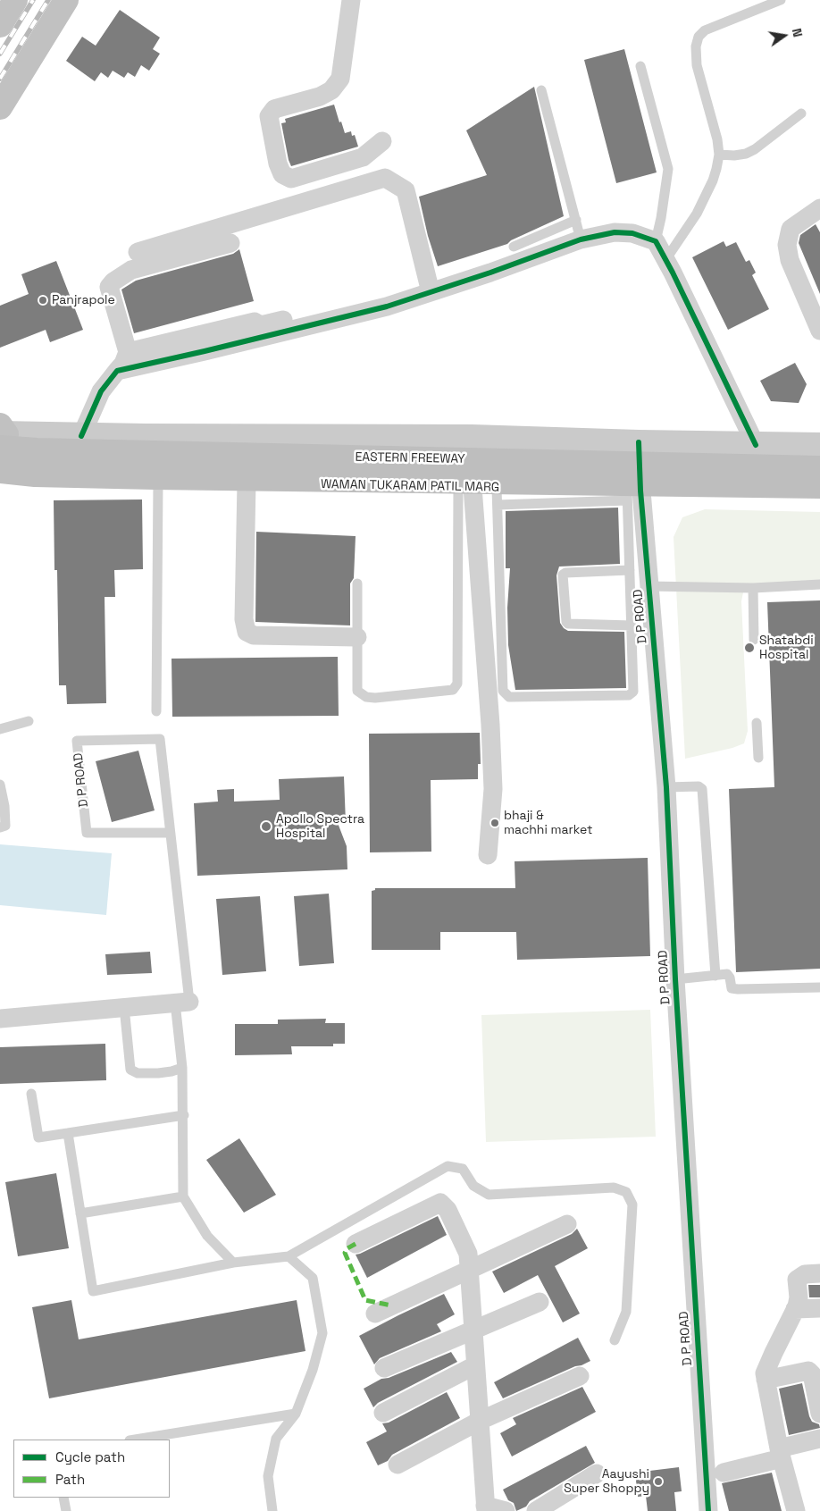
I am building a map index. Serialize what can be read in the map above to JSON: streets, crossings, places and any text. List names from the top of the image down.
{
  "streets": {
    "highway": ["EASTERN FREEWAY"],
    "main road": ["WAMAN TUKARAM PATIL MARG"],
    "street": ["D P ROAD"]
  },
  "crossings": [
    ["WAMAN TUKARAM PATIL MARG", "D P ROAD"]
  ],
  "places": [
    "Panjrapole",
    "Shatabdi Hospital",
    "bhaji & machhi market",
    "Apollo Spectra Hospital",
    "Aayushi Super Shoppy"
  ],
  "legend": ["Cycle path", "Path"],
  "north": "right"
}
